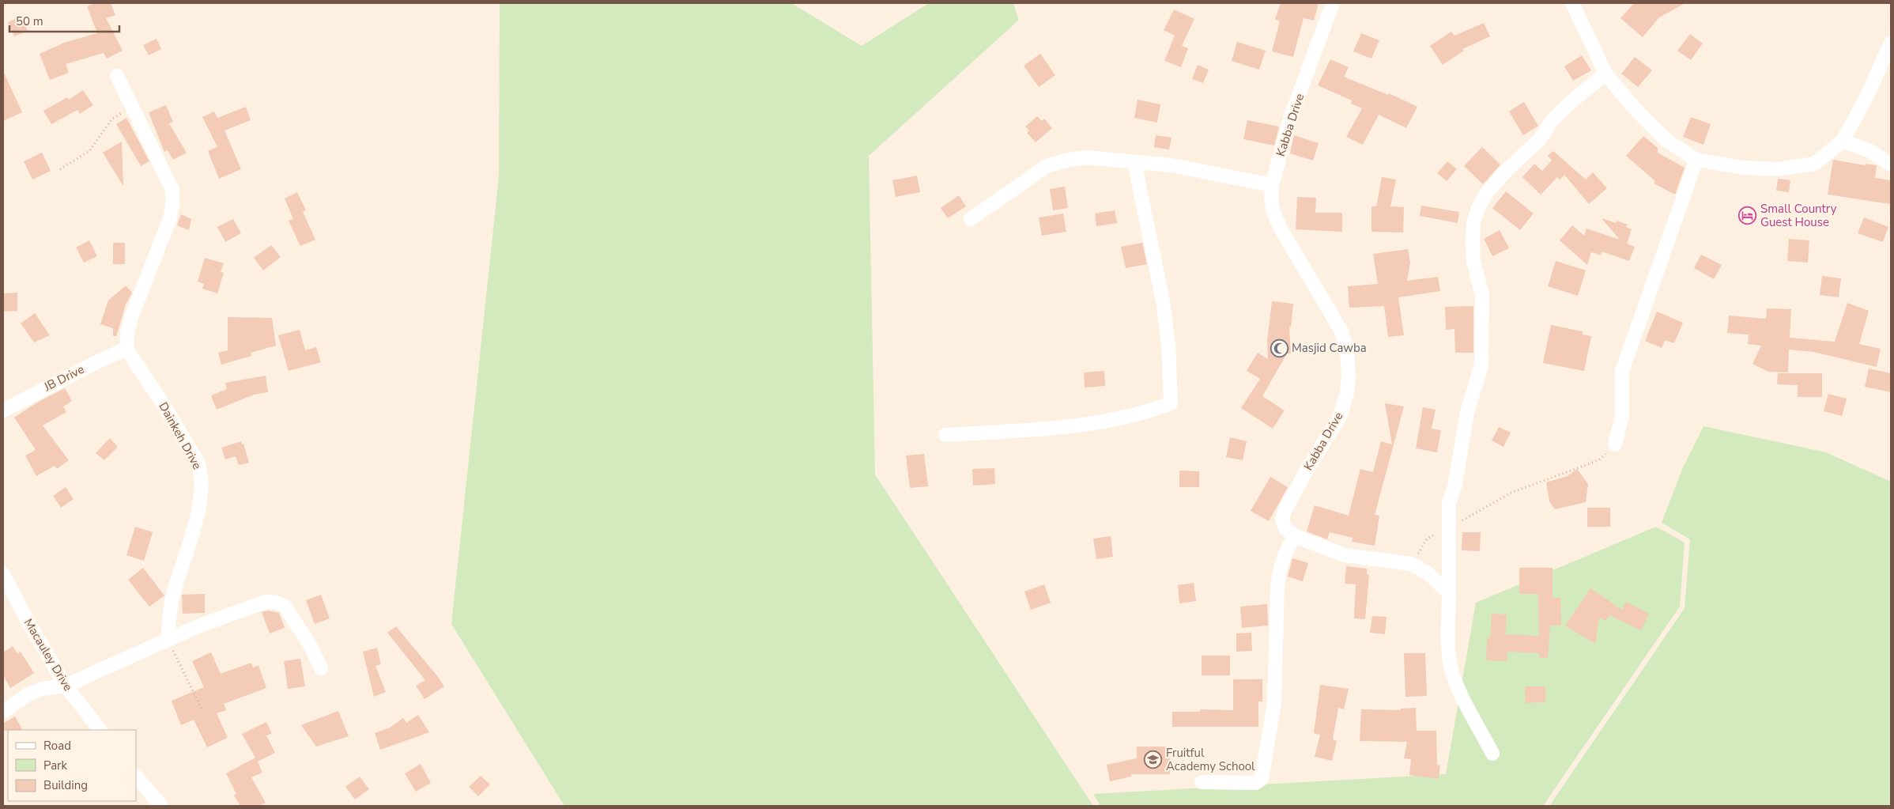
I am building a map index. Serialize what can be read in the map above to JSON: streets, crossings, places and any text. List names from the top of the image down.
{
  "streets": {
    "street": [
      "Kabba Drive",
      "JB Drive",
      "Dainkeh Drive",
      "Macauley Drive"
    ]
  },
  "crossings": [
    ["JB Drive", "Dainkeh Drive"]
  ],
  "places": {
    "hotel": ["Small Country Guest House"],
    "mosque": ["Masjid Cawba"],
    "school or university": ["Fruitful Academy School"]
  },
  "legend": ["Road", "Park", "Building"],
  "scale_bar": "50 m"
}
